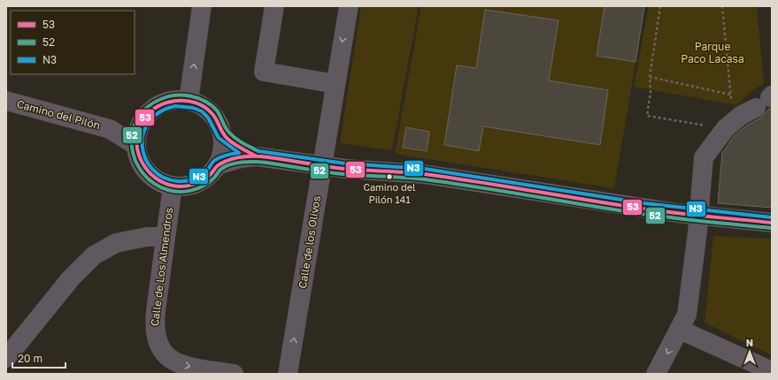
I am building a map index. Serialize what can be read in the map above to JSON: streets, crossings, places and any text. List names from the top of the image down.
{
  "streets": {
    "street": ["Camino del Pilón", "Calle de los Olivos", "Calle de Los Almendros"]
  },
  "crossings": [
    ["Camino del Pilón", "Calle de Los Almendros"]
  ],
  "parks": ["Parque Paco Lacasa"],
  "places": ["Camino del Pilón 141"],
  "lines": ["transit line 52", "transit line 53", "transit line N3"],
  "legend": ["53", "52", "N3"],
  "scale_bar": "20 m",
  "north": "top"
}
